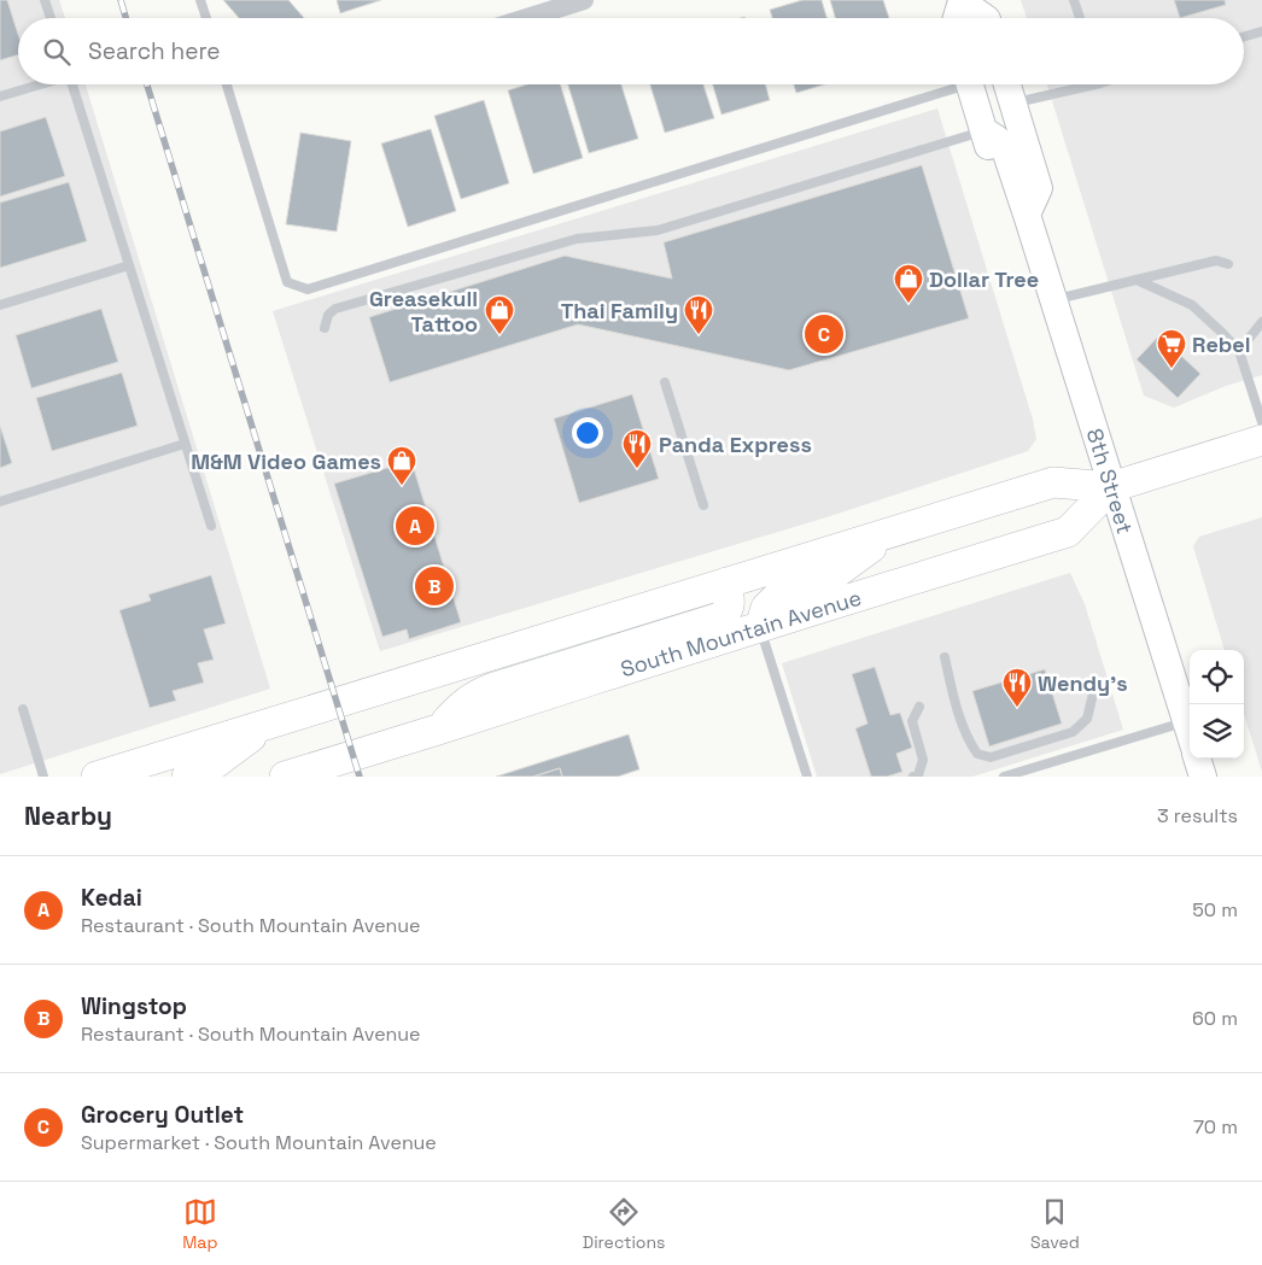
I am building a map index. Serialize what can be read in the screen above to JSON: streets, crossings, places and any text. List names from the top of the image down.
{
  "streets": {
    "main road": ["South Mountain Avenue"],
    "street": ["8th Street"]
  },
  "crossings": [
    ["8th Street", "South Mountain Avenue"]
  ],
  "places": {
    "shop": ["Dollar Tree", "Greasekull Tattoo", "M&M Video Games"],
    "restaurant": ["Thai Family", "Panda Express", "Wendy's"],
    "supermarket": ["Rebel"]
  },
  "page": {
    "search": "Search here",
    "pins": ["C", "A", "B"],
    "heading": ["Nearby", "3 results"],
    "list": [
      {
        "mark": "A",
        "name": "Kedai",
        "note": "Restaurant · South Mountain Avenue",
        "value": "50 m"
      },
      {
        "mark": "B",
        "name": "Wingstop",
        "note": "Restaurant · South Mountain Avenue",
        "value": "60 m"
      },
      {
        "mark": "C",
        "name": "Grocery Outlet",
        "note": "Supermarket · South Mountain Avenue",
        "value": "70 m"
      }
    ],
    "nav": ["Map", "Directions", "Saved"]
  }
}
